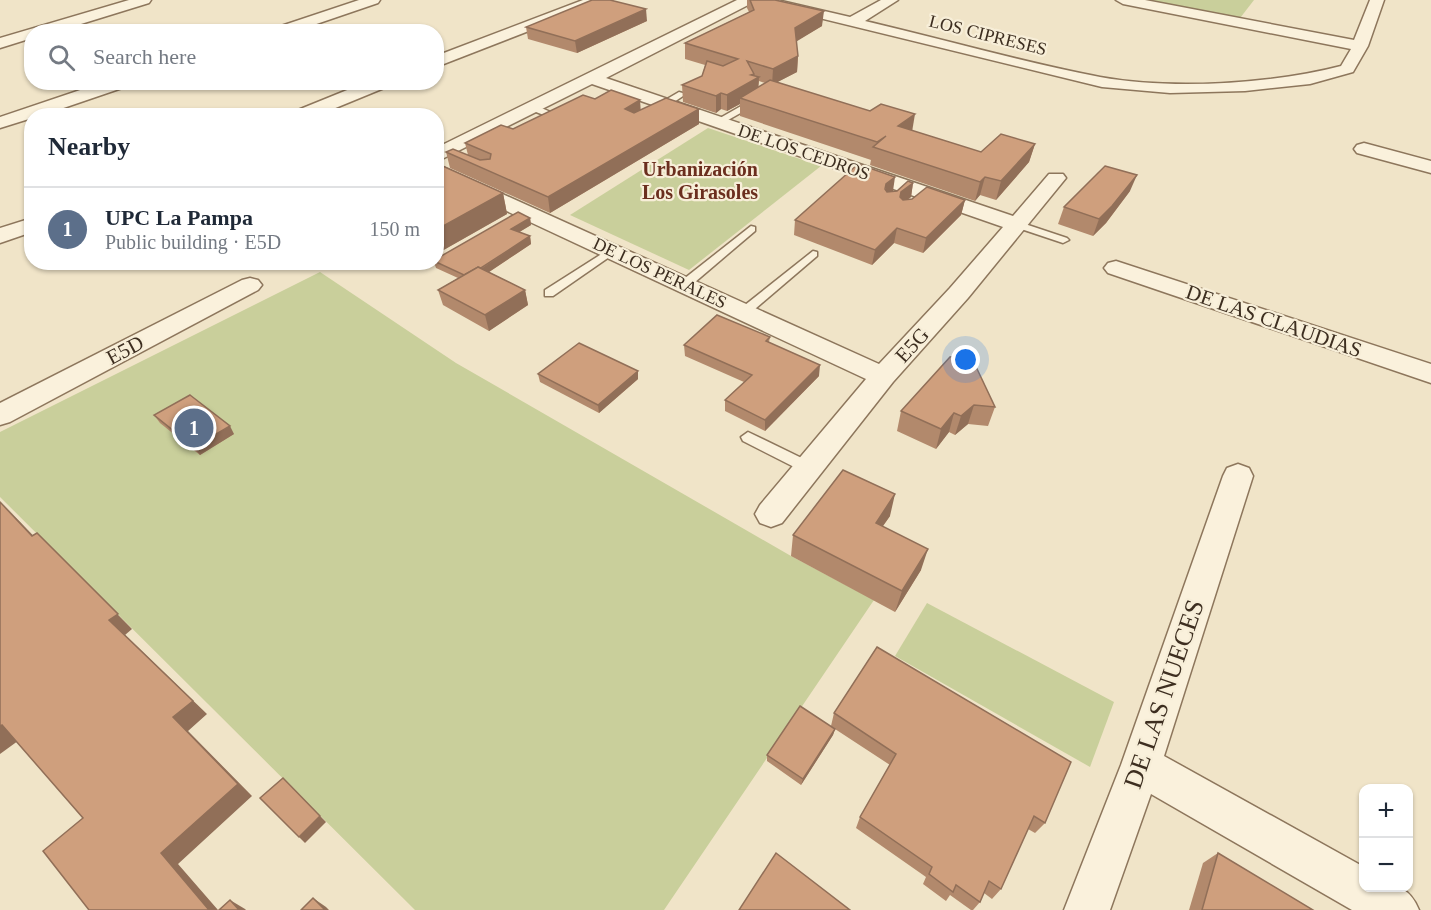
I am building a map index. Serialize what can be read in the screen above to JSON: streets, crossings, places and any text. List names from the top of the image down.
{
  "streets": {
    "street": [
      "LOS CIPRESES",
      "DE LOS CEDROS",
      "DE LOS PERALES",
      "DE LAS CLAUDIAS",
      "E5G",
      "E5D",
      "DE LAS NUECES"
    ]
  },
  "crossings": [
    ["DE LOS CEDROS", "DE LOS PERALES"],
    ["DE LOS CEDROS", "E5G"],
    ["DE LOS PERALES", "E5G"]
  ],
  "districts": ["Urbanización Los Girasoles"],
  "page": {
    "search": "Search here",
    "heading": "Nearby",
    "list": [
      {
        "mark": "1",
        "name": "UPC La Pampa",
        "note": "Public building · E5D",
        "value": "150 m"
      }
    ],
    "pins": "1",
    "map_buttons": ["+", "−"]
  }
}
